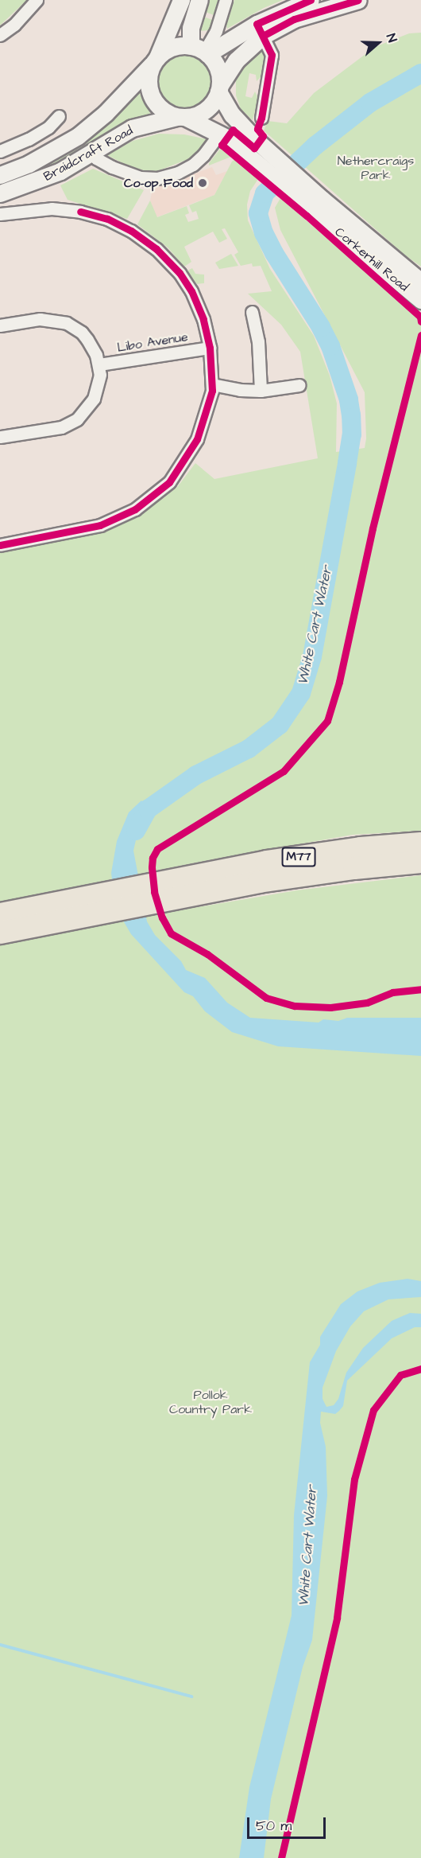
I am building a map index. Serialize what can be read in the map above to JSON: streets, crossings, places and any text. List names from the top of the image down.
{
  "streets": {
    "highway": ["M77"],
    "street": ["Braidcraft Road", "Corkerhill Road", "Libo Avenue"]
  },
  "crossings": [
    ["Braidcraft Road", "Corkerhill Road"]
  ],
  "water": ["White Cart Water"],
  "parks": ["Nethercraigs Park", "Pollok Country Park"],
  "places": ["Co-op Food"],
  "scale_bar": "50 m",
  "north": "right"
}
